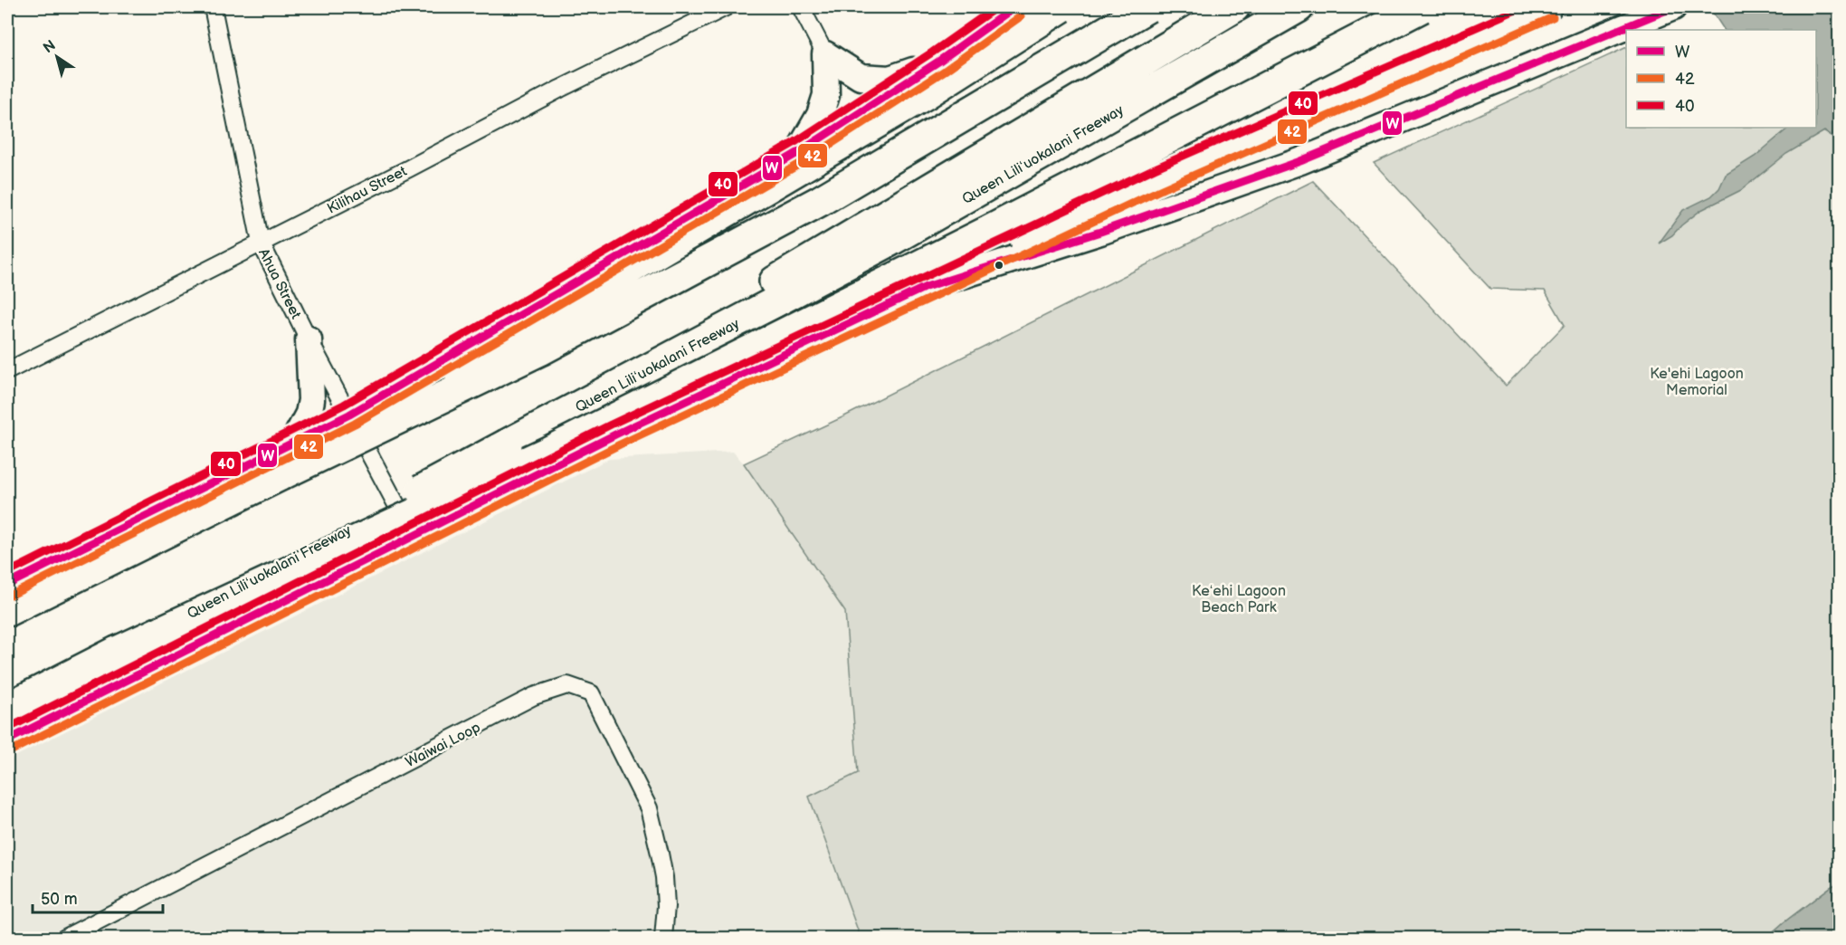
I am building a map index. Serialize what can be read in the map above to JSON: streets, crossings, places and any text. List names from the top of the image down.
{
  "streets": {
    "highway": ["Queen Liliʻuokalani Freeway"],
    "street": ["Kilihau Street", "Ahua Street", "Waiwai Loop"]
  },
  "crossings": [
    ["Kilihau Street", "Ahua Street"]
  ],
  "parks": ["Ke'ehi Lagoon Memorial", "Keʻehi Lagoon Beach Park"],
  "lines": ["transit line W", "transit line 40", "transit line 42"],
  "legend": ["W", "42", "40"],
  "scale_bar": "50 m",
  "north": "top left"
}
